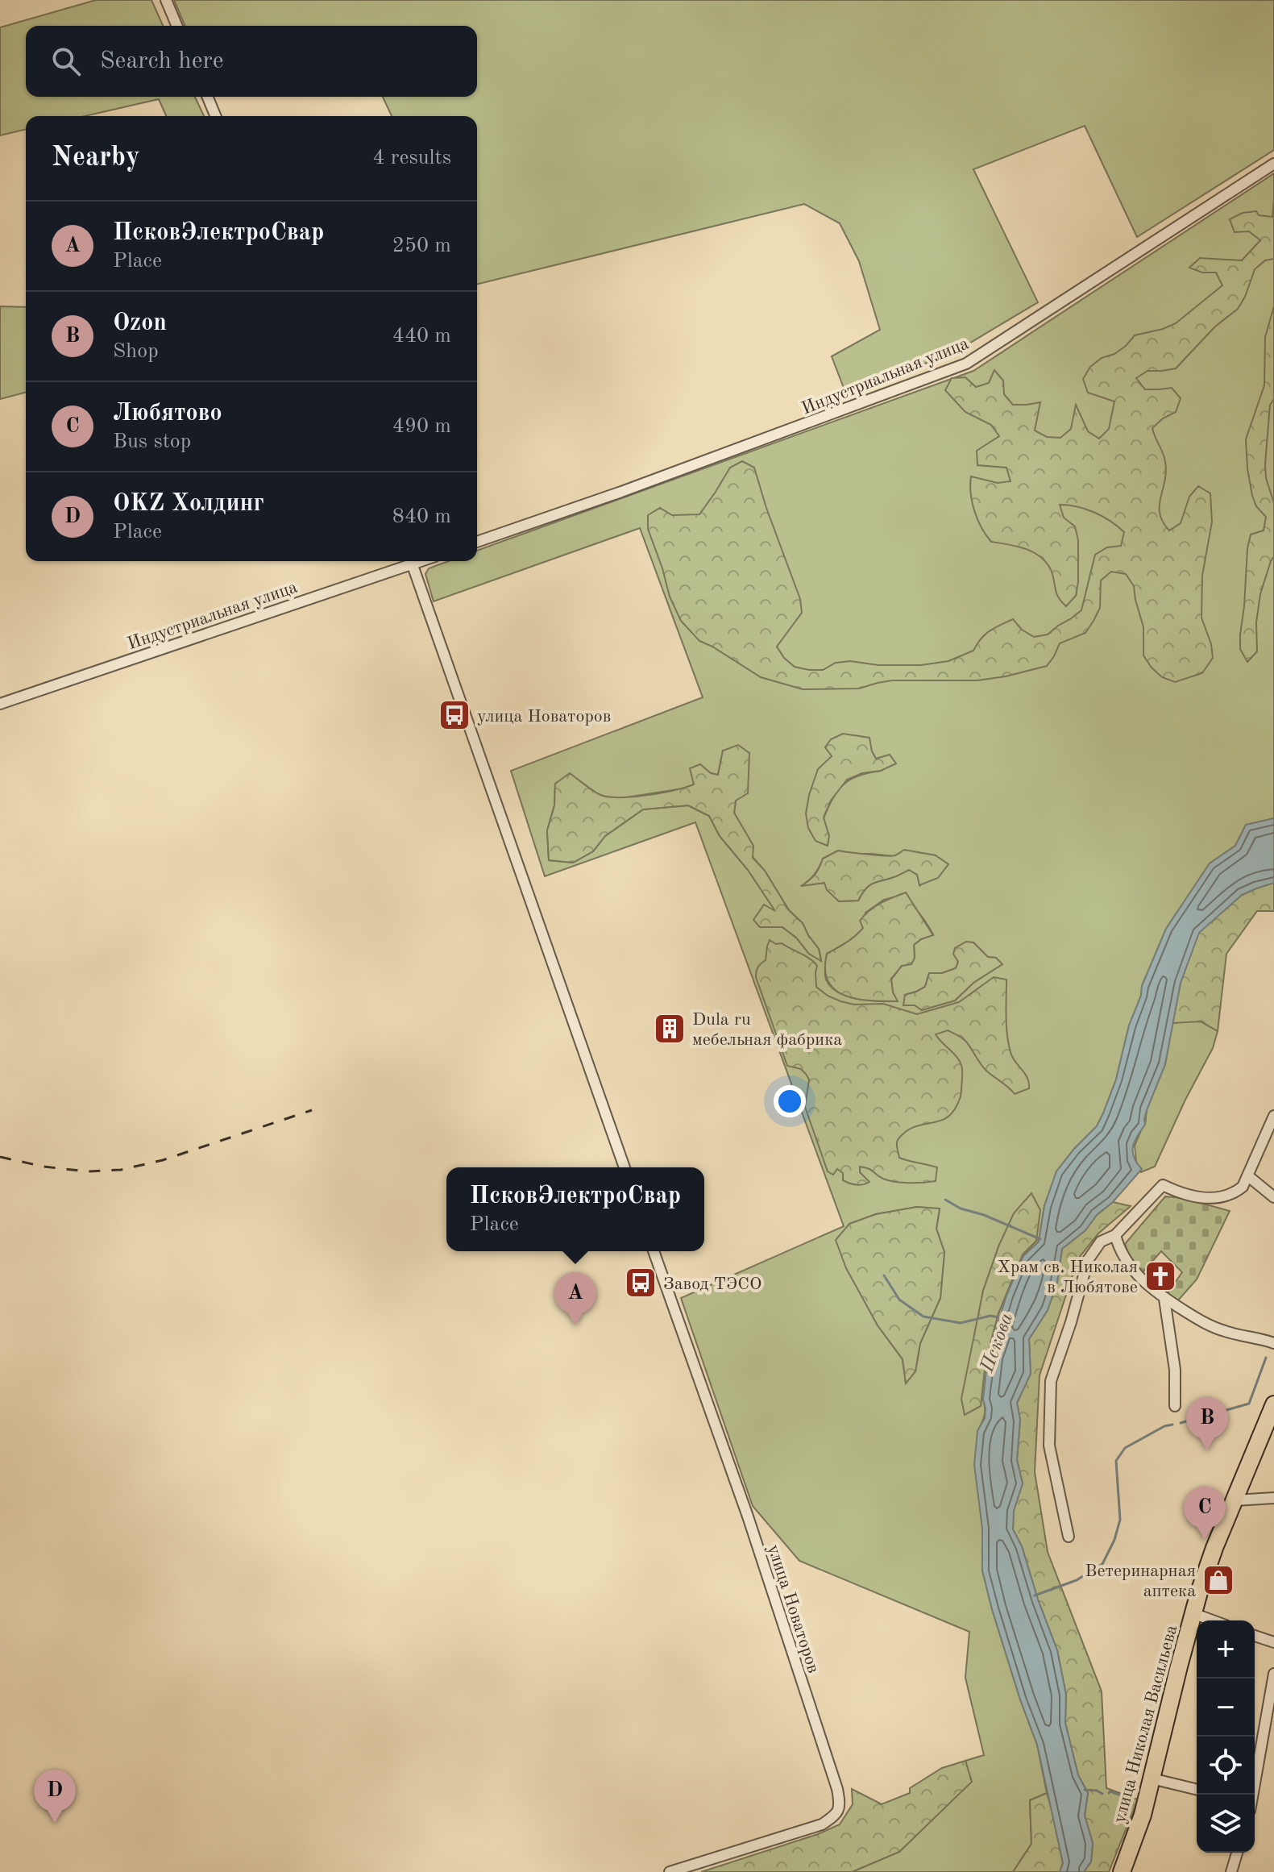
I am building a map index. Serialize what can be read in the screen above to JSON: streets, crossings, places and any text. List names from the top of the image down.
{
  "streets": {
    "main road": ["улица Николая Васильева"],
    "street": ["Индустриальная улица", "улица Новаторов"]
  },
  "water": ["Пскова"],
  "places": {
    "bus stop": ["улица Новаторов", "Завод ТЭСО"],
    "building": ["Dula ru мебельная фабрика"],
    "church": ["Храм св. Николая в Любятове"],
    "shop": ["Ветеринарная аптека"]
  },
  "page": {
    "search": "Search here",
    "heading": ["Nearby", "4 results"],
    "list": [
      {
        "mark": "A",
        "name": "ПсковЭлектроСвар",
        "note": "Place",
        "value": "250 m"
      },
      {
        "mark": "B",
        "name": "Ozon",
        "note": "Shop",
        "value": "440 m"
      },
      {
        "mark": "C",
        "name": "Любятово",
        "note": "Bus stop",
        "value": "490 m"
      },
      {
        "mark": "D",
        "name": "OKZ Холдинг",
        "note": "Place",
        "value": "840 m"
      }
    ],
    "popup": ["ПсковЭлектроСвар", "Place"],
    "pins": [
      "A",
      "B",
      "C",
      "D"
    ],
    "map_buttons": ["+", "−"]
  }
}
